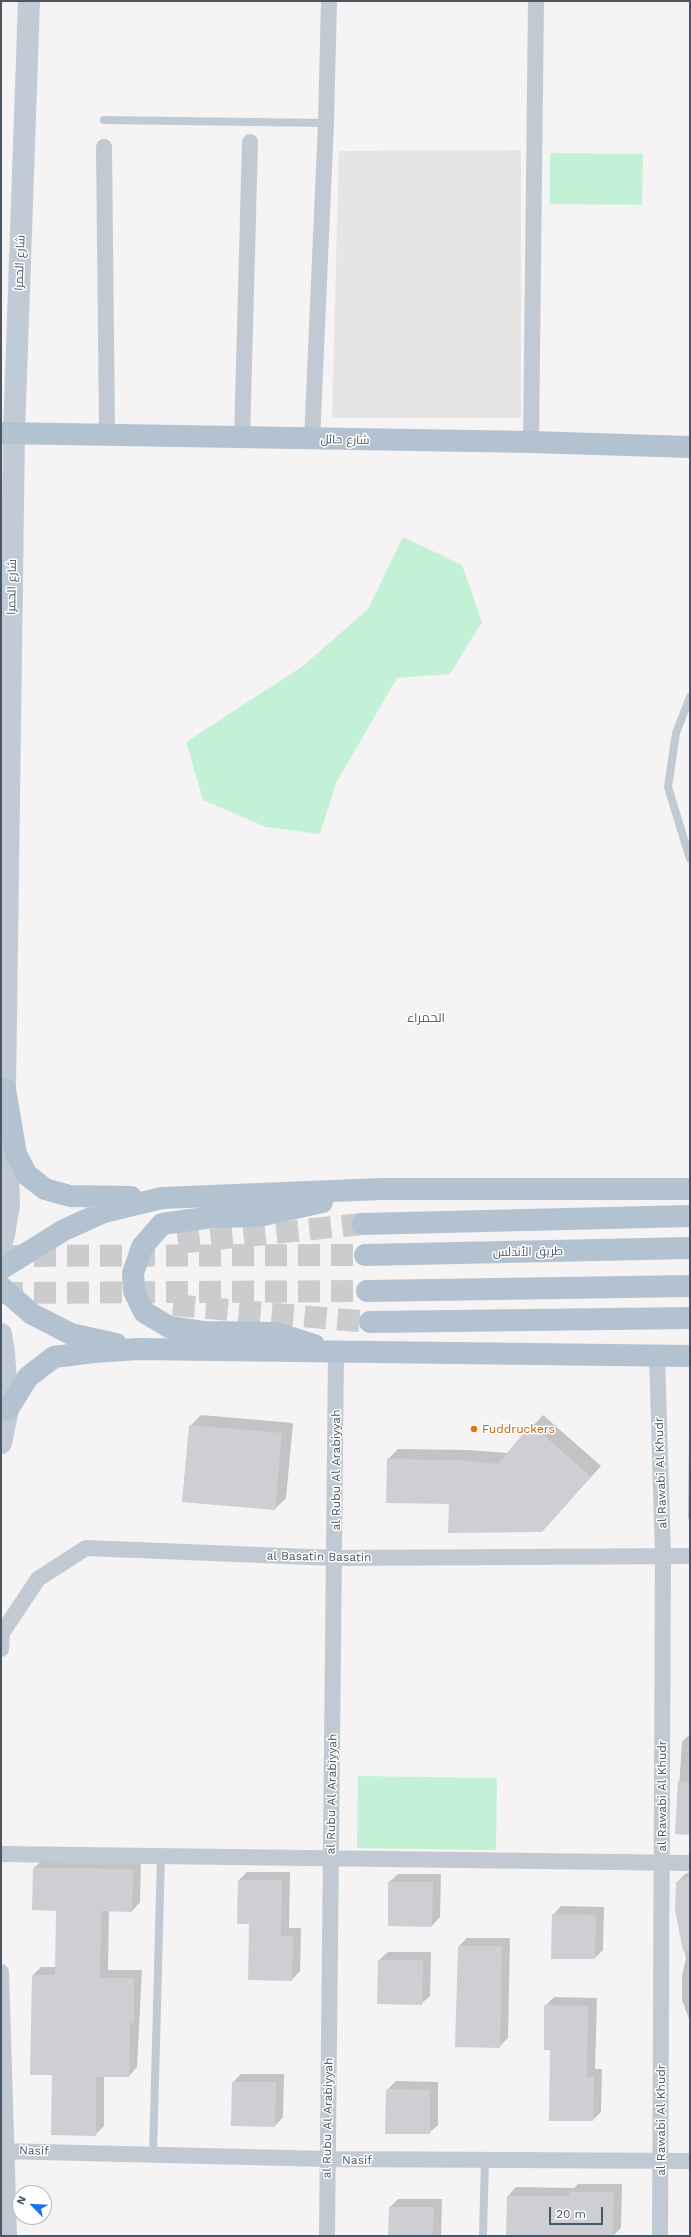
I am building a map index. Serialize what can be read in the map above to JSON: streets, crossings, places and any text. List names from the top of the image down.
{
  "streets": {
    "main road": ["شارع الحمرا", "شارع حائل", "طريق الأندلس"],
    "street": [
      "al Rubu Al Arabiyyah",
      "al Rawabi Al Khudr",
      "al Basatin Basatin",
      "Nasif"
    ]
  },
  "crossings": [
    ["شارع الحمرا", "شارع حائل"],
    ["al Rubu Al Arabiyyah", "al Basatin Basatin"],
    ["al Rubu Al Arabiyyah", "Nasif"],
    ["al Rawabi Al Khudr", "al Basatin Basatin"],
    ["al Rawabi Al Khudr", "Nasif"]
  ],
  "districts": ["الحمراء"],
  "places": ["Fuddruckers"],
  "scale_bar": "20 m",
  "north": "top left"
}
